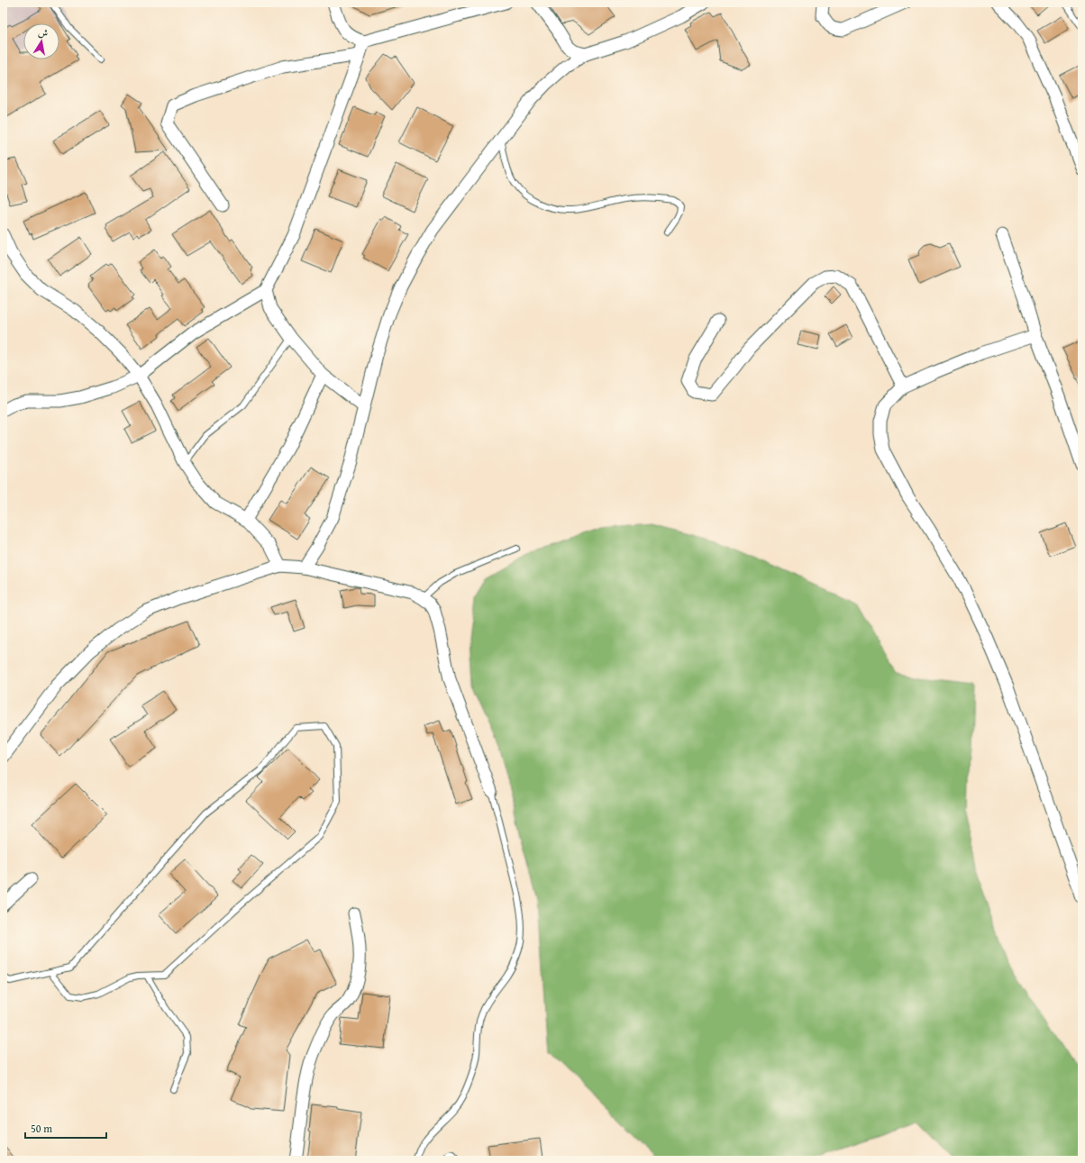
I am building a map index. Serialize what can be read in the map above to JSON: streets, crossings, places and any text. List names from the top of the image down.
{
  "scale_bar": "50 m",
  "north": "top"
}
